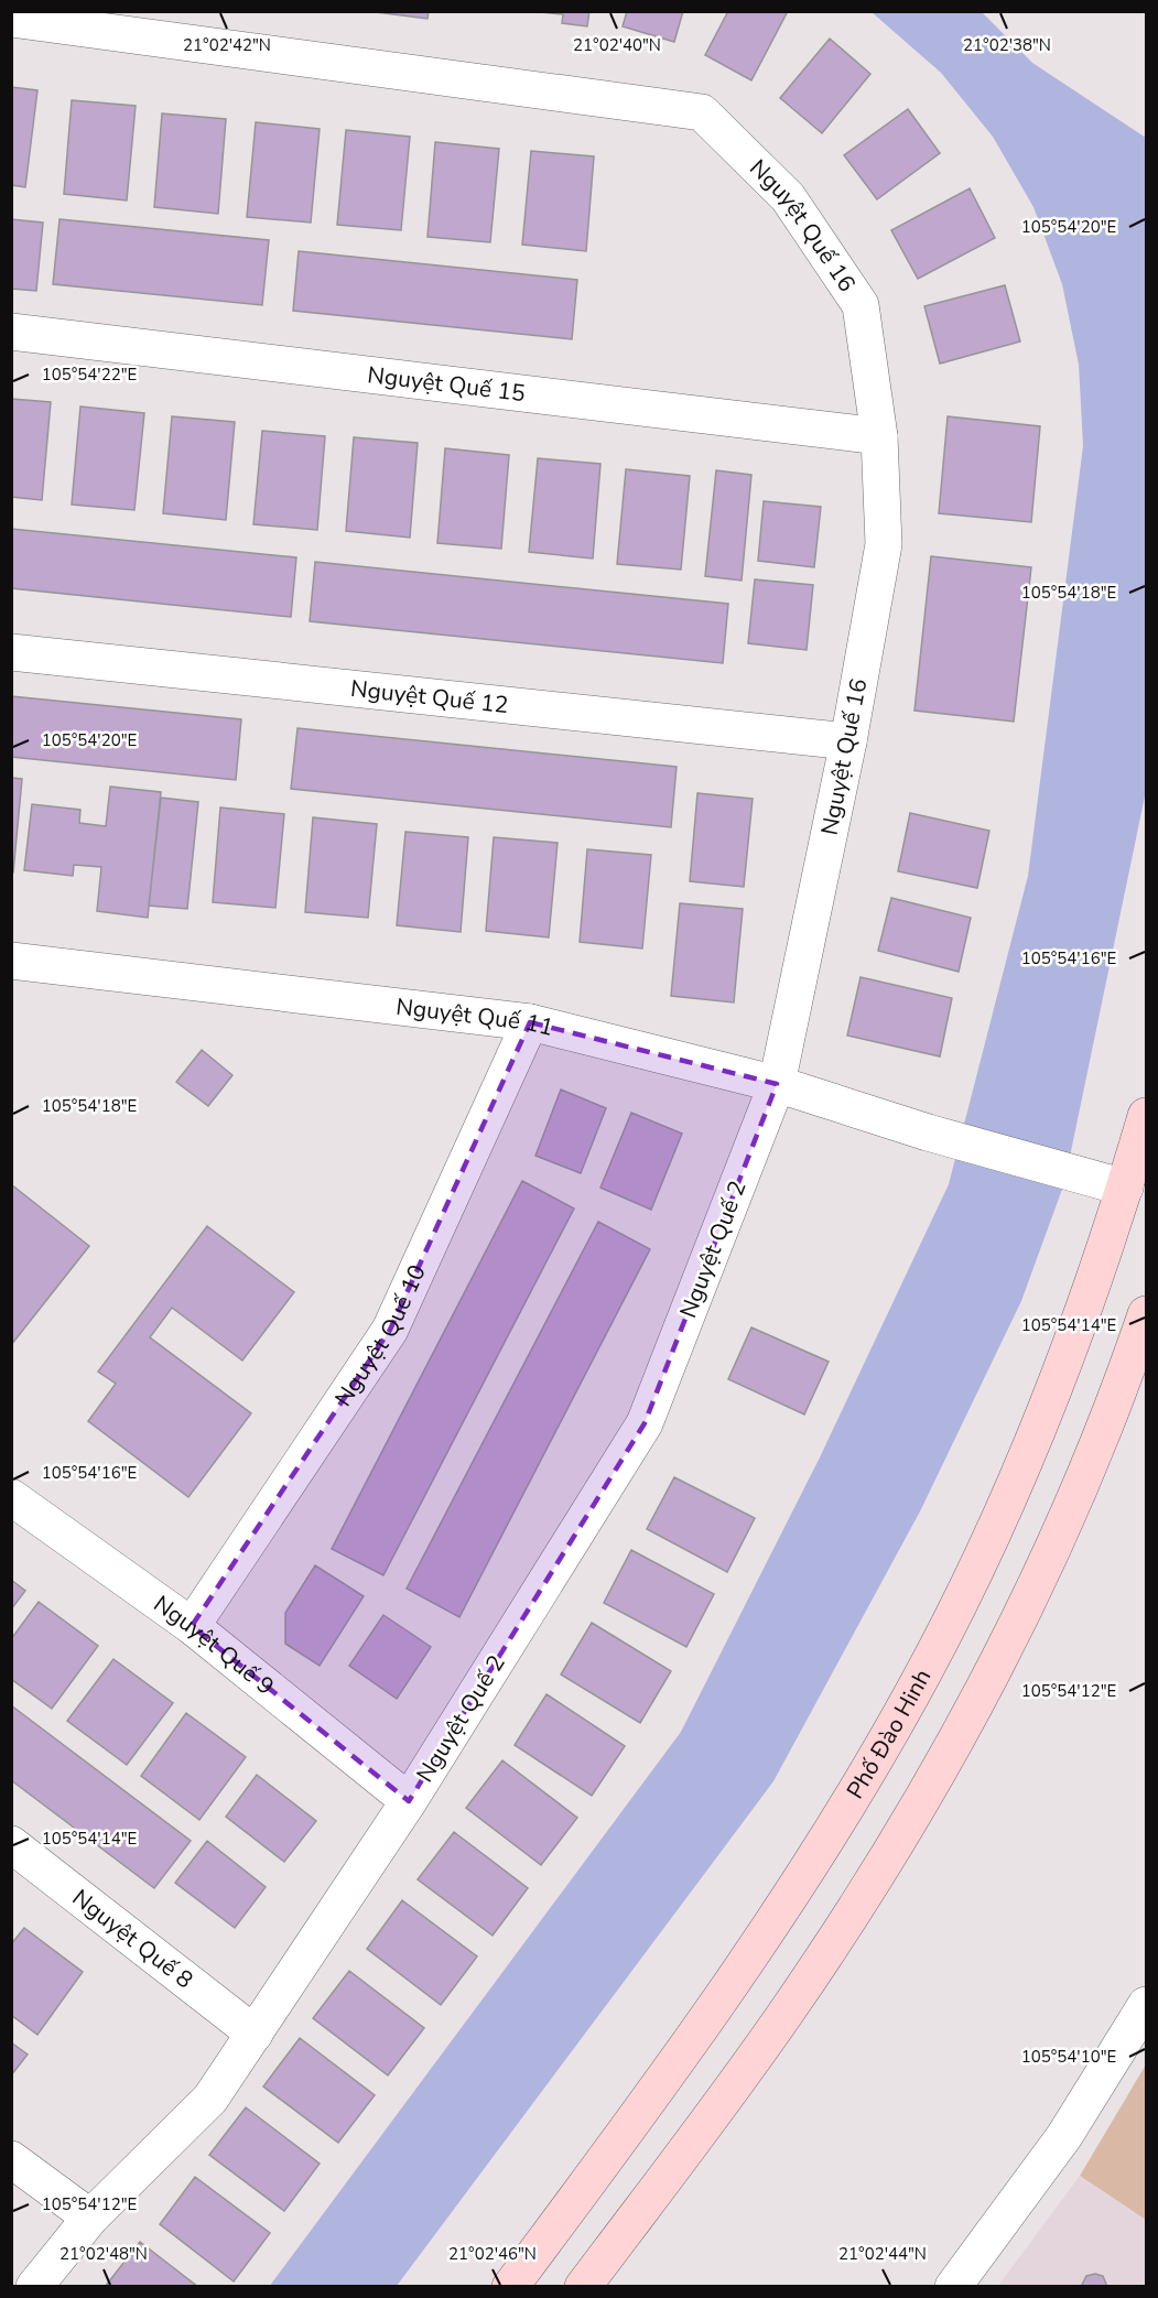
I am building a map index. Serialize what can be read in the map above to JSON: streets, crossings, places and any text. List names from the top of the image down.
{
  "streets": {
    "street": [
      "Nguyệt Quế 16",
      "Nguyệt Quế 15",
      "Nguyệt Quế 12",
      "Nguyệt Quế 11",
      "Nguyệt Quế 2",
      "Nguyệt Quế 10",
      "Nguyệt Quế 9",
      "Phố Đào Hinh",
      "Nguyệt Quế 8"
    ]
  },
  "crossings": [
    ["Nguyệt Quế 16", "Nguyệt Quế 15"],
    ["Nguyệt Quế 16", "Nguyệt Quế 12"],
    ["Nguyệt Quế 16", "Nguyệt Quế 11"],
    ["Nguyệt Quế 16", "Nguyệt Quế 2"],
    ["Nguyệt Quế 11", "Nguyệt Quế 2"],
    ["Nguyệt Quế 11", "Nguyệt Quế 10"],
    ["Nguyệt Quế 11", "Phố Đào Hinh"],
    ["Nguyệt Quế 2", "Nguyệt Quế 9"],
    ["Nguyệt Quế 2", "Nguyệt Quế 8"],
    ["Nguyệt Quế 10", "Nguyệt Quế 9"]
  ],
  "coordinates": [
    "21°02'40\"N",
    "21°02'38\"N",
    "21°02'42\"N",
    "105°54'20\"E",
    "105°54'22\"E",
    "105°54'18\"E",
    "105°54'16\"E",
    "105°54'14\"E",
    "105°54'12\"E",
    "105°54'10\"E",
    "21°02'48\"N",
    "21°02'46\"N",
    "21°02'44\"N"
  ]
}
